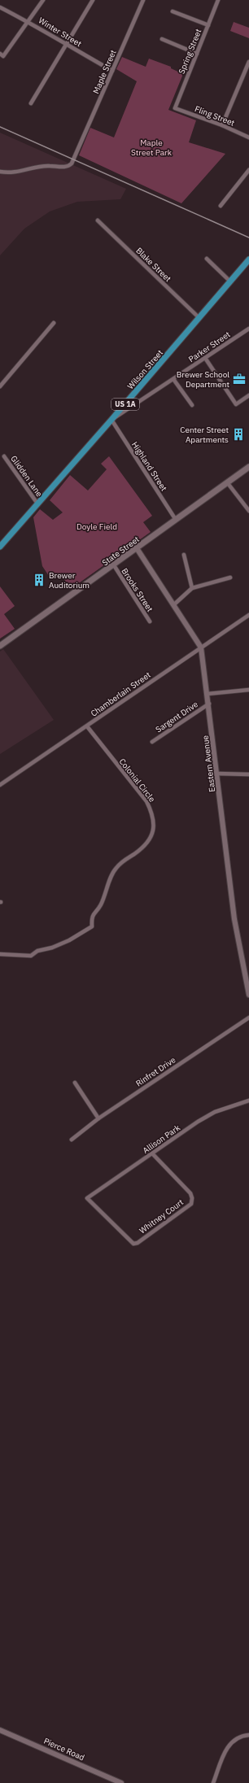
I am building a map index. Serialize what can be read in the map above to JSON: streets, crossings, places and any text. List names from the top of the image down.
{
  "streets": {
    "main road": ["Wilson Street", "US 1A", "State Street"],
    "street": [
      "Winter Street",
      "Spring Street",
      "Maple Street",
      "Fling Street",
      "Blake Street",
      "Parker Street",
      "Highland Street",
      "Glidden Lane",
      "Brooks Street",
      "Chamberlain Street",
      "Sargent Drive",
      "Eastern Avenue",
      "Colonial Circle",
      "Rinfret Drive",
      "Allison Park",
      "Whitney Court",
      "Pierce Road"
    ]
  },
  "crossings": [
    ["Winter Street", "Maple Street"],
    ["Spring Street", "Fling Street"],
    ["Blake Street", "Wilson Street"],
    ["Parker Street", "Wilson Street"],
    ["Parker Street", "Highland Street"],
    ["Wilson Street", "Highland Street"],
    ["Wilson Street", "Glidden Lane"],
    ["Highland Street", "State Street"],
    ["State Street", "Brooks Street"],
    ["State Street", "Eastern Avenue"],
    ["Chamberlain Street", "Eastern Avenue"],
    ["Chamberlain Street", "Colonial Circle"],
    ["Sargent Drive", "Eastern Avenue"],
    ["Allison Park", "Whitney Court"]
  ],
  "parks": ["Maple Street Park", "Doyle Field"],
  "places": {
    "office": ["Brewer School Department"],
    "building": ["Center Street Apartments", "Brewer Auditorium"]
  }
}
